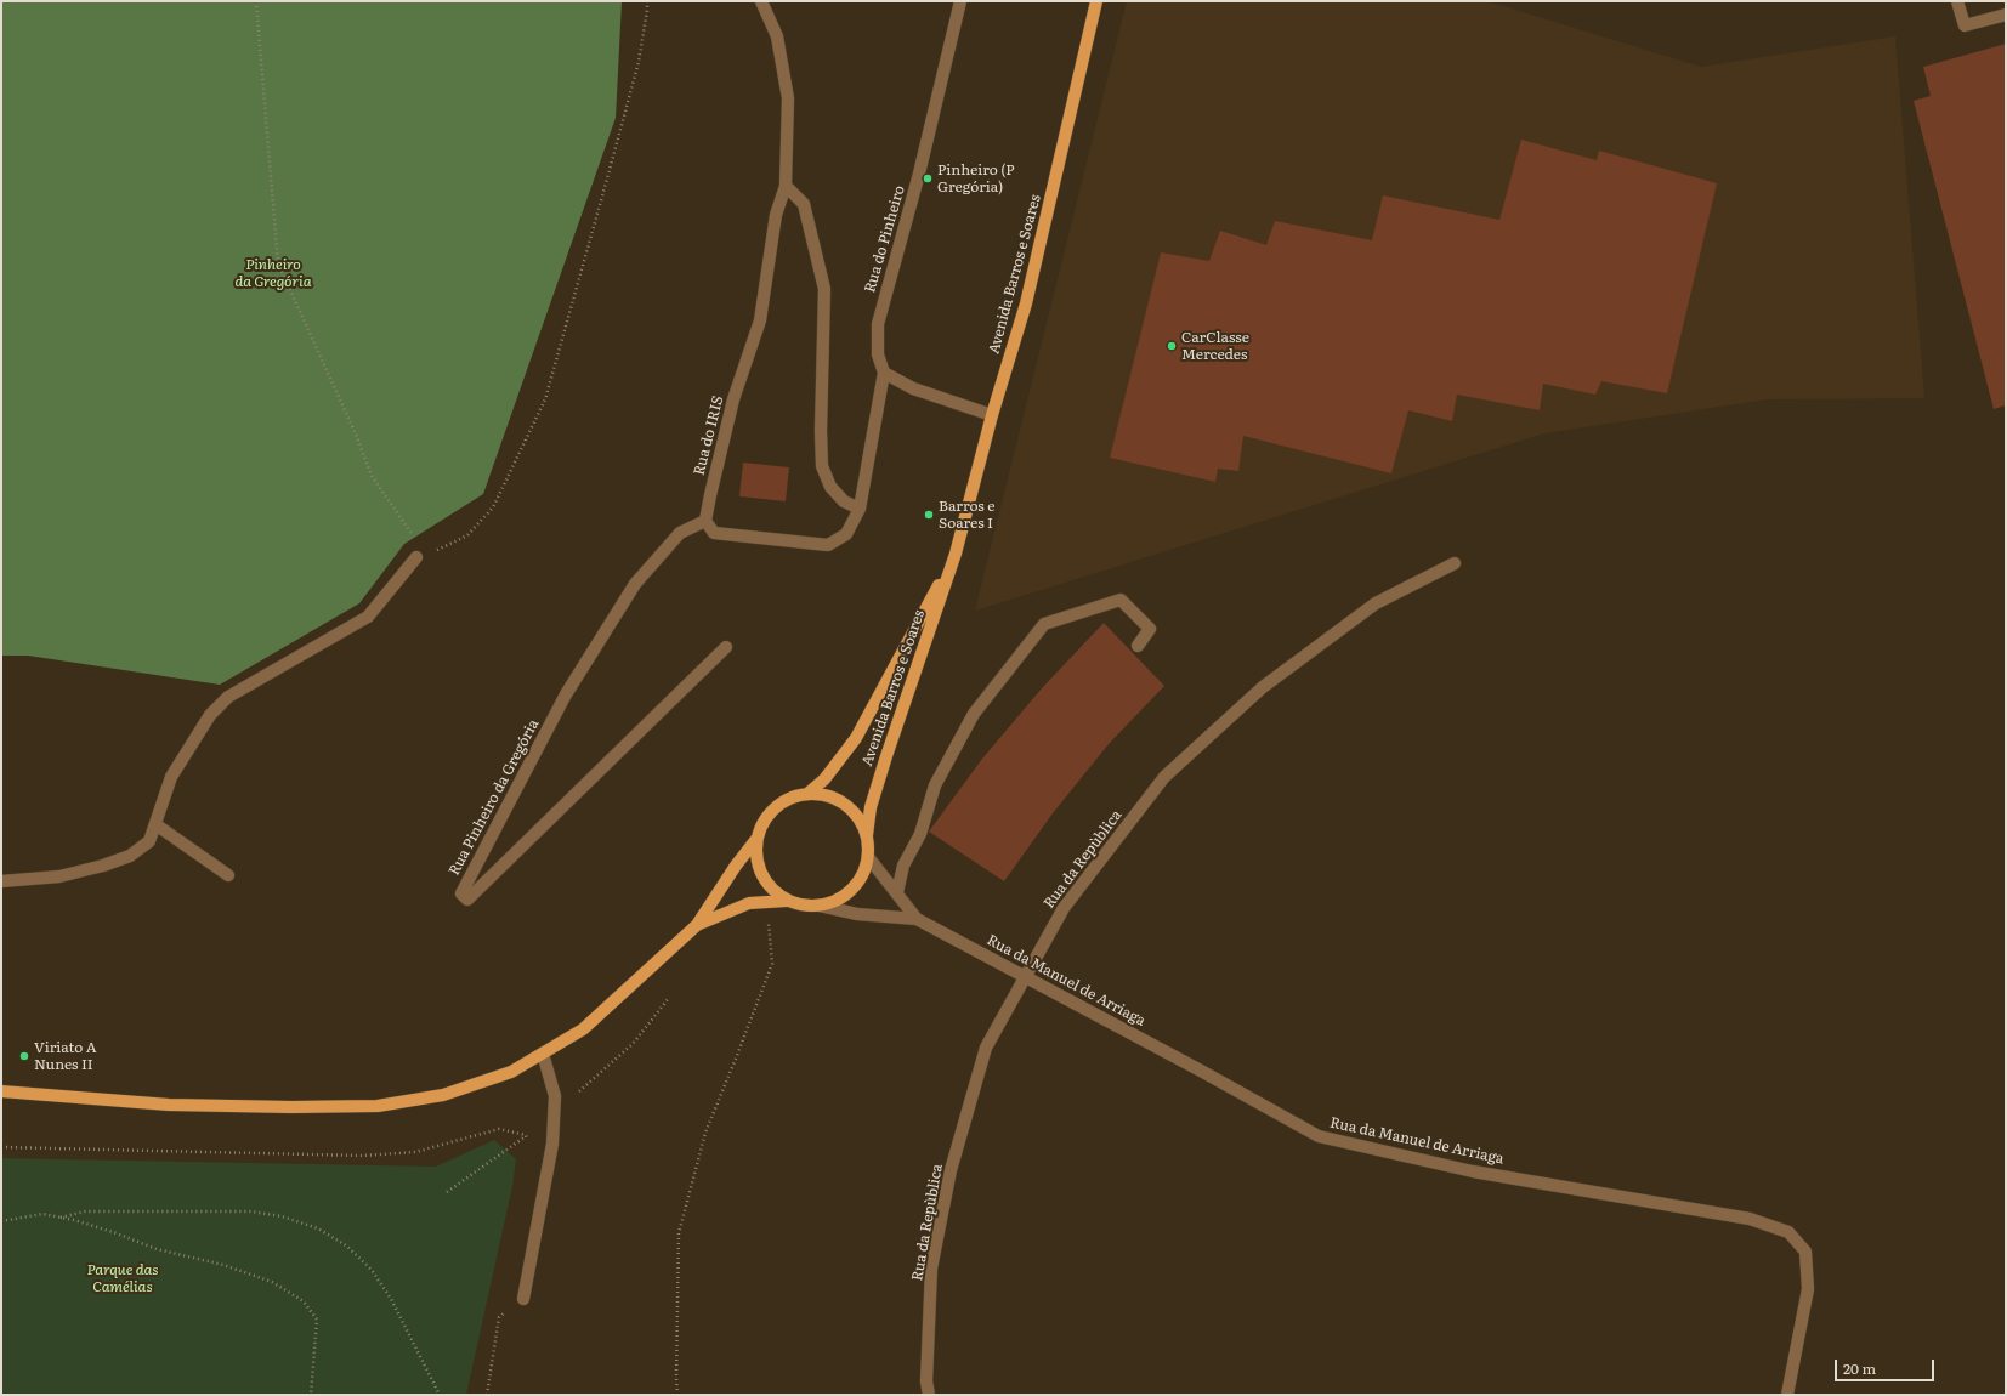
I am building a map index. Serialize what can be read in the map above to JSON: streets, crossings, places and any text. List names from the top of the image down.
{
  "streets": {
    "main road": ["Avenida Barros e Soares"],
    "street": [
      "Rua do Pinheiro",
      "Rua do IRIS",
      "Rua Pinheiro da Gregória",
      "Rua da Repùblica",
      "Rua da Manuel de Arriaga"
    ]
  },
  "crossings": [
    ["Rua do IRIS", "Rua Pinheiro da Gregória"],
    ["Rua da Repùblica", "Rua da Manuel de Arriaga"]
  ],
  "parks": ["Pinheiro da Gregória", "Parque das Camélias"],
  "places": [
    "Pinheiro (P Gregória)",
    "CarClasse Mercedes",
    "Barros e Soares I",
    "Viriato A Nunes II"
  ],
  "scale_bar": "20 m"
}
